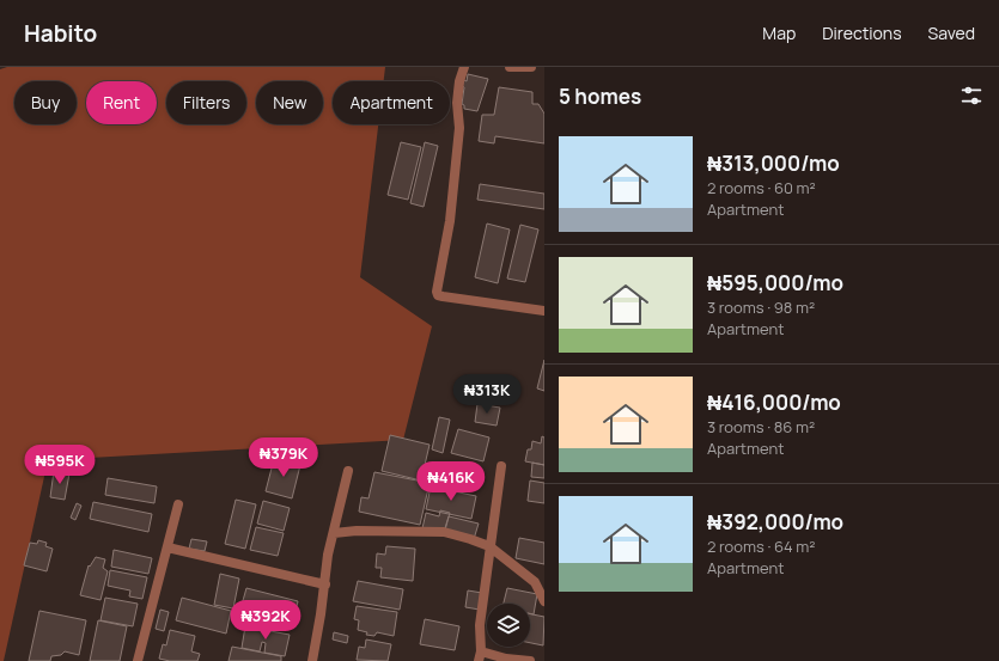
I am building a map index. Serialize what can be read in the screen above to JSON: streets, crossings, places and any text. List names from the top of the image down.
{
  "page": {
    "header": "Habito",
    "nav": ["Map", "Directions", "Saved"],
    "heading": "5 homes",
    "chip": [
      "Buy",
      "Rent",
      "Filters",
      "New",
      "Apartment"
    ],
    "list": [
      {
        "name": "₦313,000/mo",
        "note": "2 rooms · 60 m² · Apartment"
      },
      {
        "name": "₦595,000/mo",
        "note": "3 rooms · 98 m² · Apartment"
      },
      {
        "name": "₦416,000/mo",
        "note": "3 rooms · 86 m² · Apartment"
      },
      {
        "name": "₦392,000/mo",
        "note": "2 rooms · 64 m² · Apartment"
      }
    ],
    "price": [
      "₦313K",
      "₦379K",
      "₦595K",
      "₦416K",
      "₦392K"
    ]
  }
}
